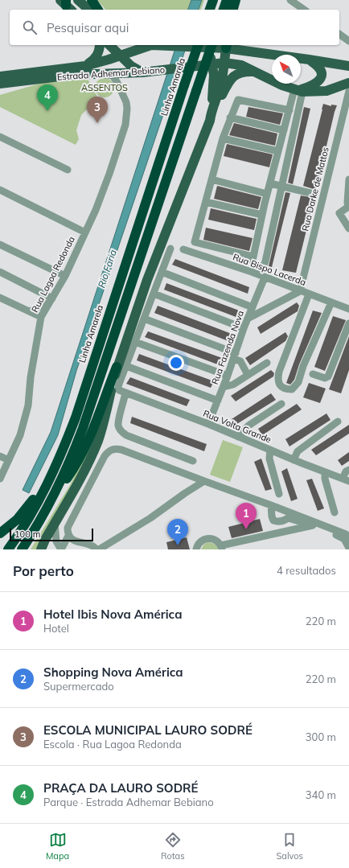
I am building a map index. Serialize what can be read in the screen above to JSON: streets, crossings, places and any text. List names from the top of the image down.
{
  "streets": {
    "highway": ["Linha Amarela"],
    "main road": ["Estrada Adhemar Bebiano"],
    "street": [
      "Rua Darke de Mattos",
      "Rua Bispo Lacerda",
      "Rua Lagoa Redonda",
      "Rua Fazenda Nova",
      "Rua Volta Grande"
    ]
  },
  "crossings": [
    ["Estrada Adhemar Bebiano", "Linha Amarela"],
    ["Estrada Adhemar Bebiano", "Rua Lagoa Redonda"],
    ["Rua Darke de Mattos", "Rua Bispo Lacerda"],
    ["Rua Bispo Lacerda", "Rua Fazenda Nova"],
    ["Rua Fazenda Nova", "Rua Volta Grande"]
  ],
  "water": ["Rio Faria"],
  "parks": ["ASSENTOS"],
  "scale_bar": "100 m",
  "north": "top left",
  "page": {
    "search": "Pesquisar aqui",
    "pins": [
      "4",
      "3",
      "1",
      "2"
    ],
    "scale": "100 m",
    "heading": ["Por perto", "4 resultados"],
    "list": [
      {
        "mark": "1",
        "name": "Hotel Ibis Nova América",
        "note": "Hotel",
        "value": "220 m"
      },
      {
        "mark": "2",
        "name": "Shopping Nova América",
        "note": "Supermercado",
        "value": "220 m"
      },
      {
        "mark": "3",
        "name": "ESCOLA MUNICIPAL LAURO SODRÉ",
        "note": "Escola · Rua Lagoa Redonda",
        "value": "300 m"
      },
      {
        "mark": "4",
        "name": "PRAÇA DA LAURO SODRÉ",
        "note": "Parque · Estrada Adhemar Bebiano",
        "value": "340 m"
      }
    ],
    "nav": ["Mapa", "Rotas", "Salvos"]
  }
}
